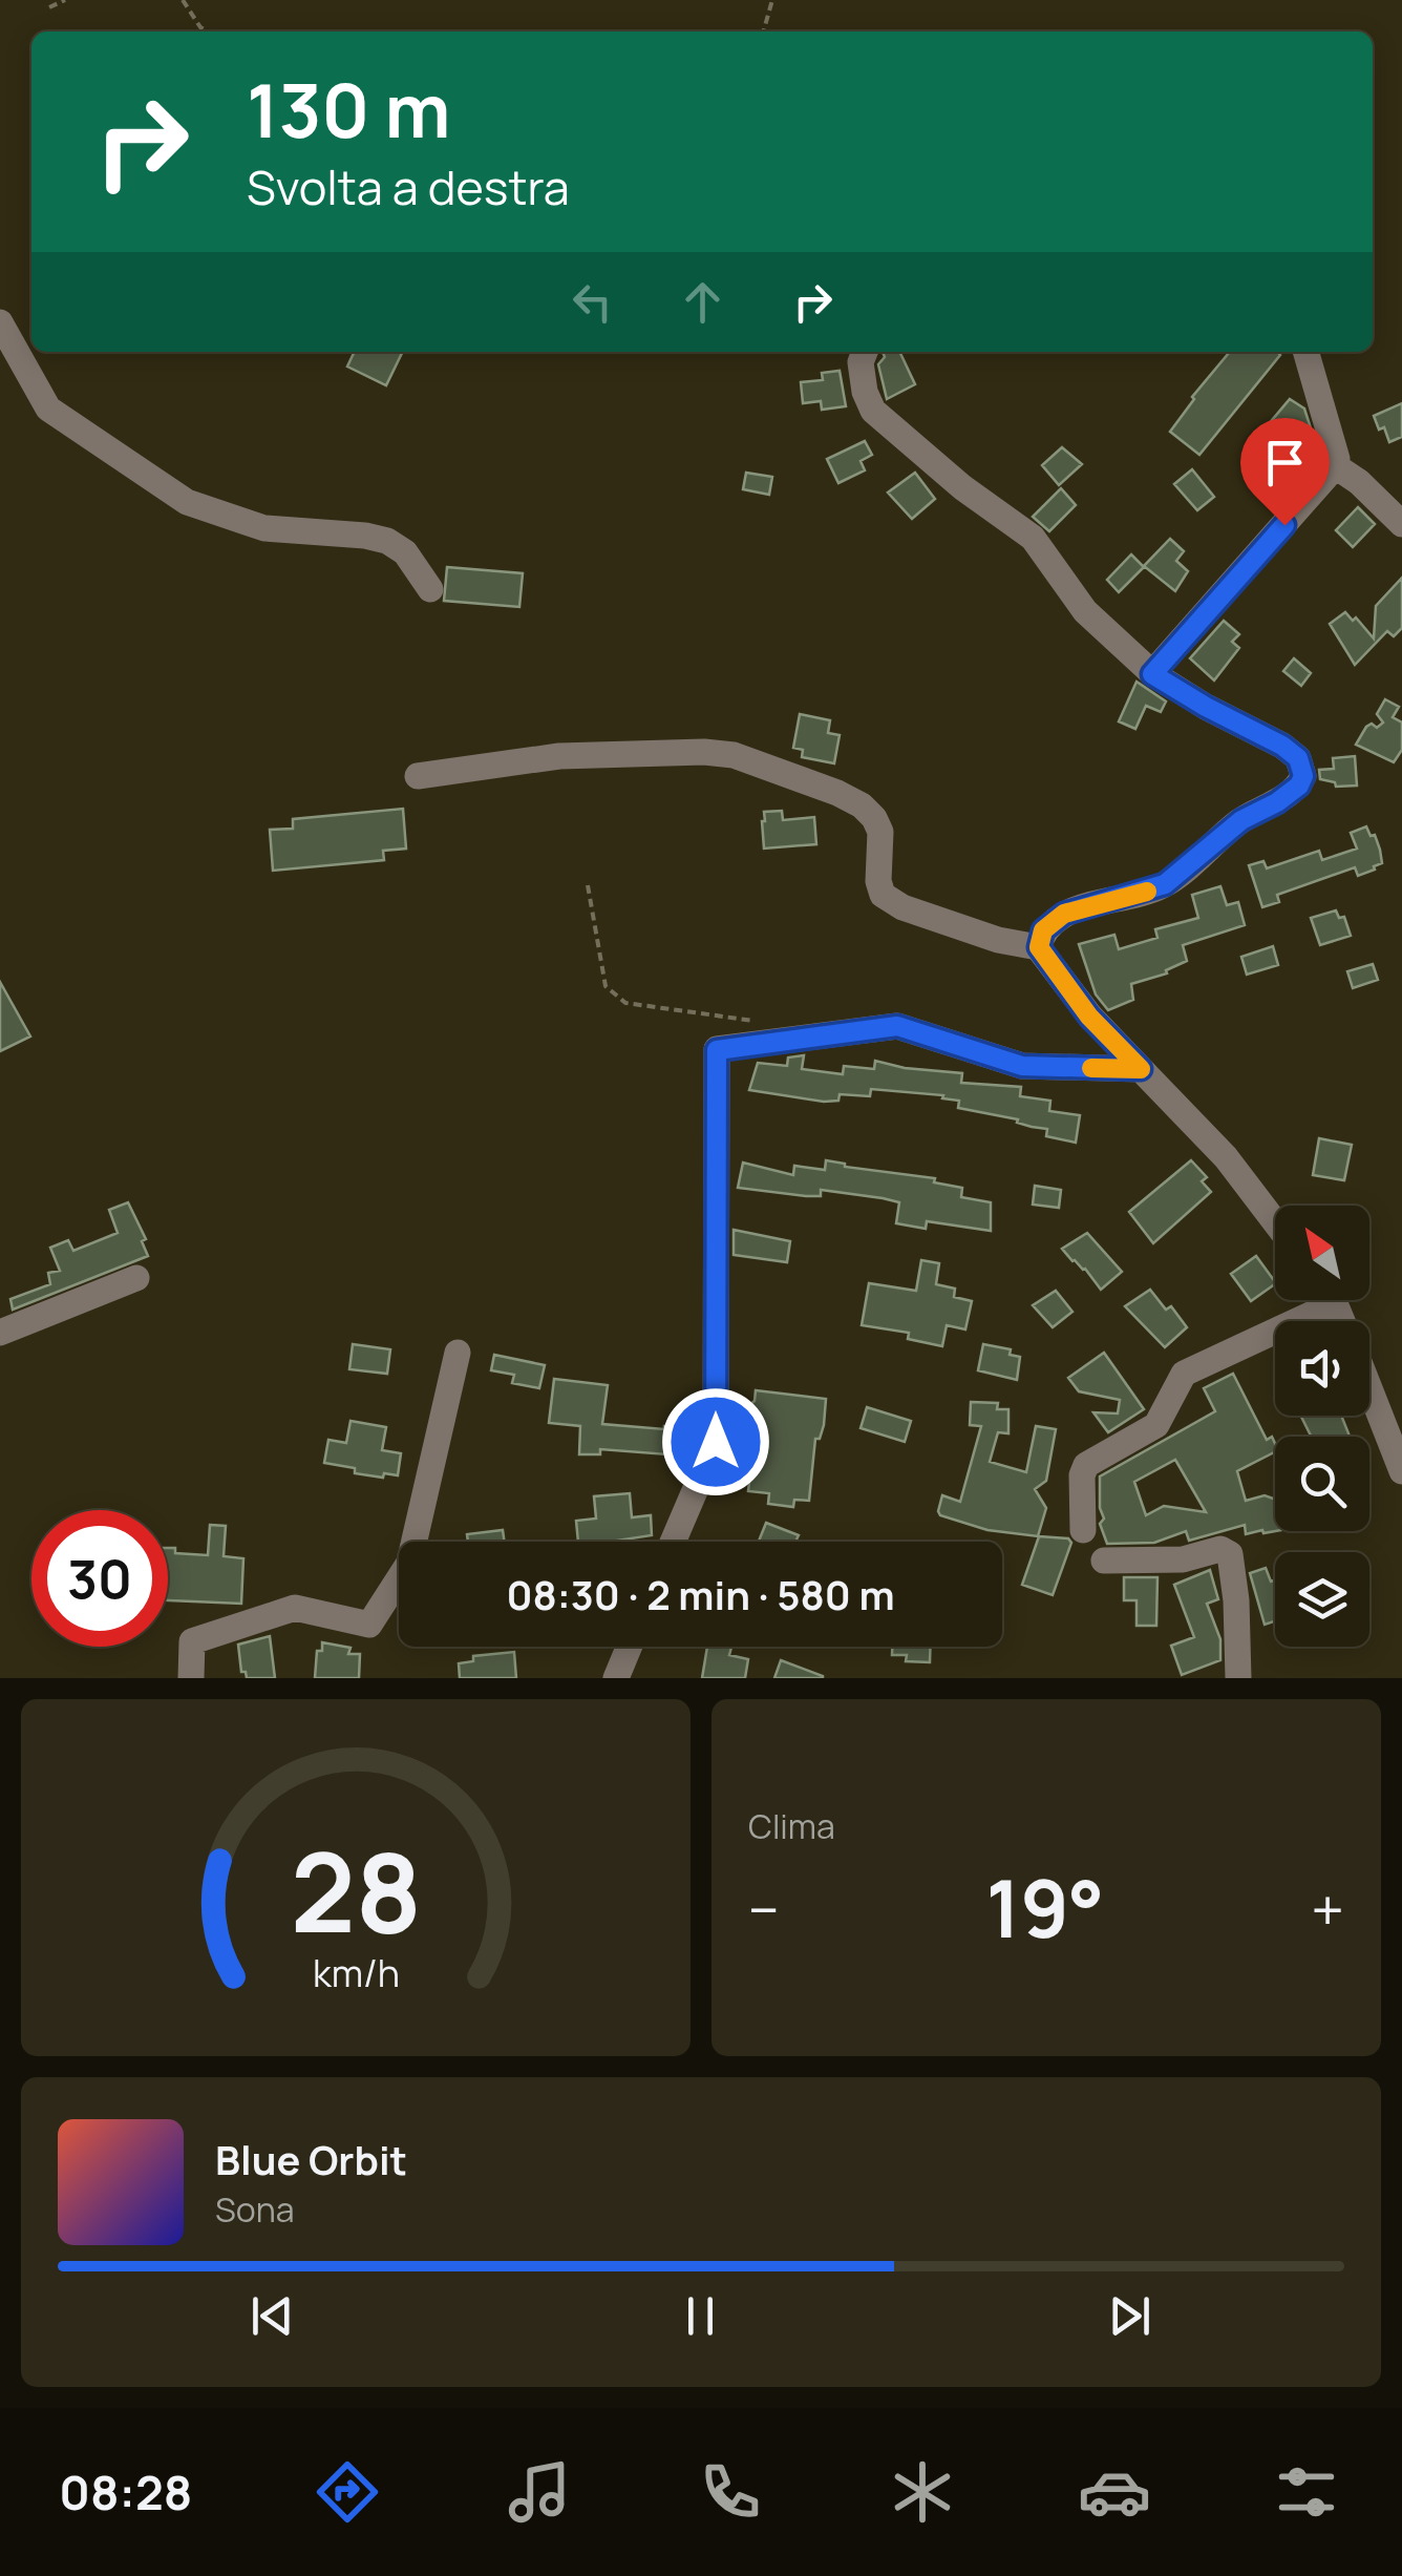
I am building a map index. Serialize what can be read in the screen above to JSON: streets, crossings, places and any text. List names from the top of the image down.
{
  "north": "top left",
  "page": {
    "turn": ["130 m", "Svolta a destra"],
    "limit": "30",
    "trip": "08:30 · 2 min · 580 m",
    "tile": "Clima",
    "heat": ["−", "19°", "+"],
    "song": ["Blue Orbit", "Sona"],
    "tabs": "08:28",
    "gauge": ["28", "km/h"]
  }
}
